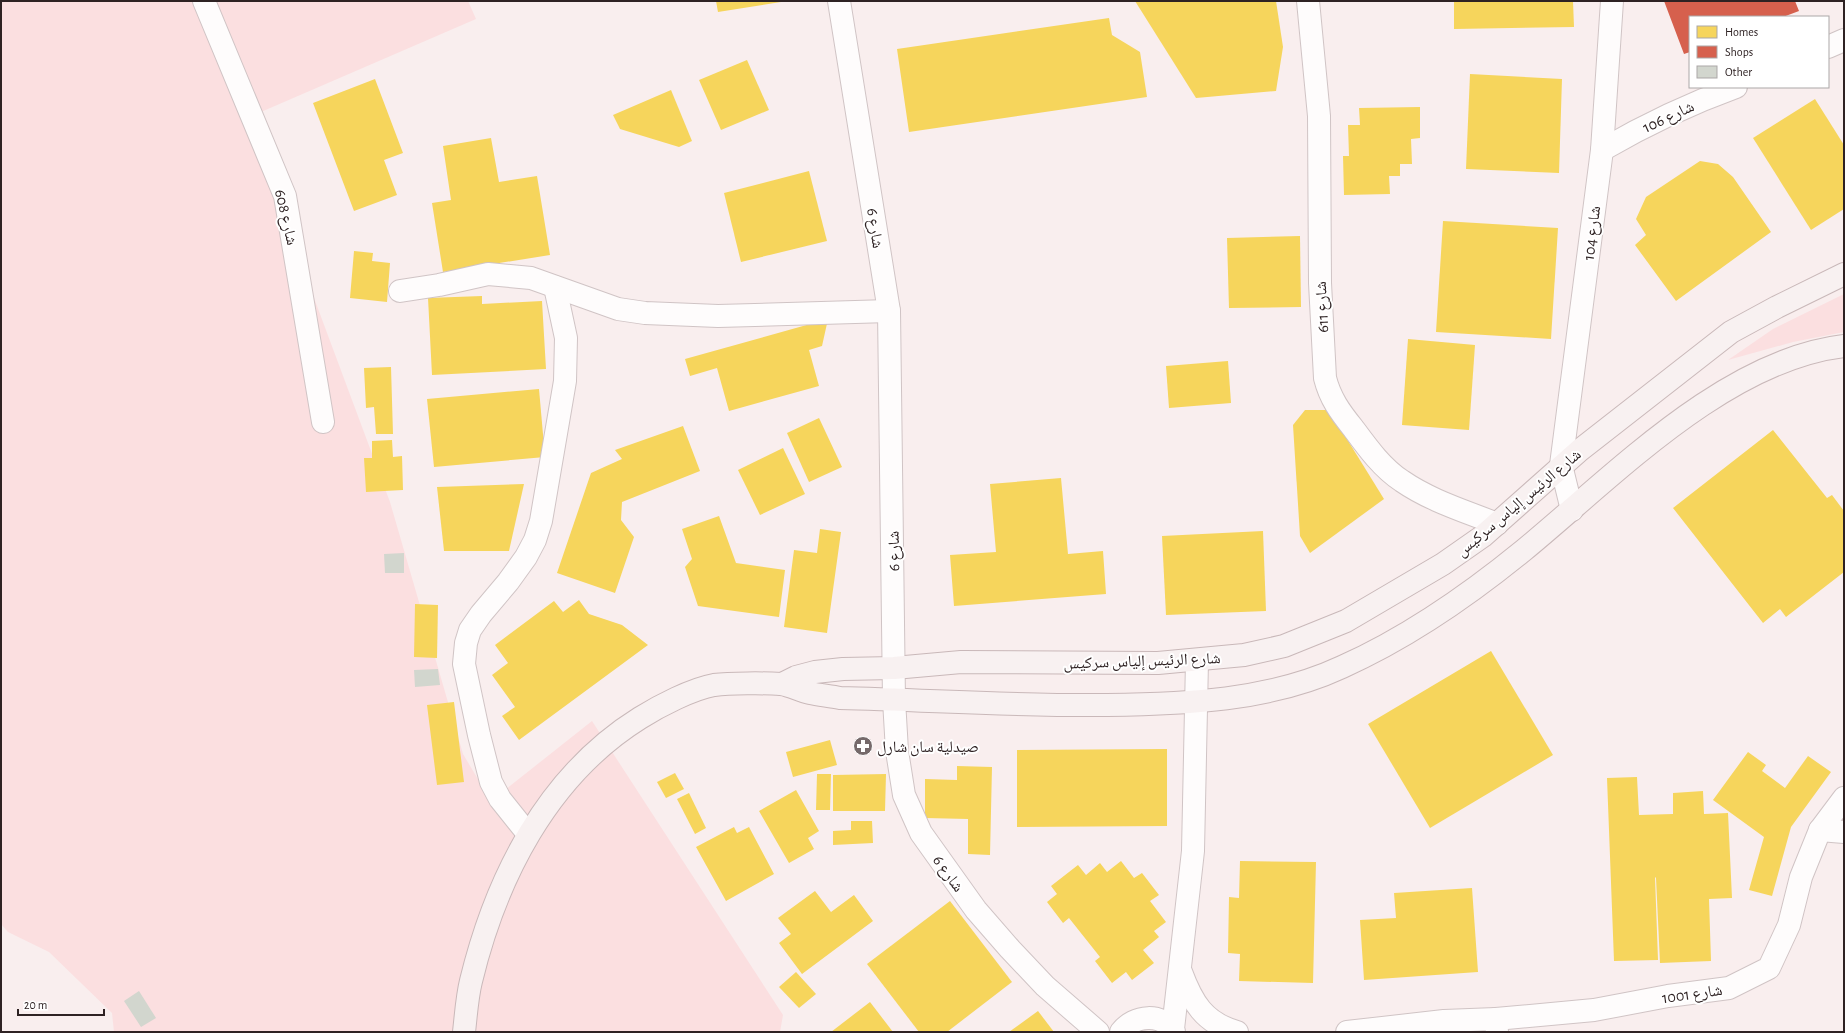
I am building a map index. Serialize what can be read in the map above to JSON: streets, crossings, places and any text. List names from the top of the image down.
{
  "streets": {
    "main road": ["شارع الرئيس إلياس سركيس"],
    "street": [
      "شارع 106",
      "شارع 608",
      "شارع 6",
      "شارع 104",
      "شارع 611",
      "شارع 1001"
    ]
  },
  "crossings": [
    ["شارع 106", "شارع 104"],
    ["شارع 6", "شارع الرئيس إلياس سركيس"],
    ["شارع 104", "شارع الرئيس إلياس سركيس"],
    ["شارع 611", "شارع الرئيس إلياس سركيس"]
  ],
  "places": {
    "pharmacy": ["صيدلية سان شارل"]
  },
  "legend": ["Homes", "Shops", "Other"],
  "scale_bar": "20 m"
}
